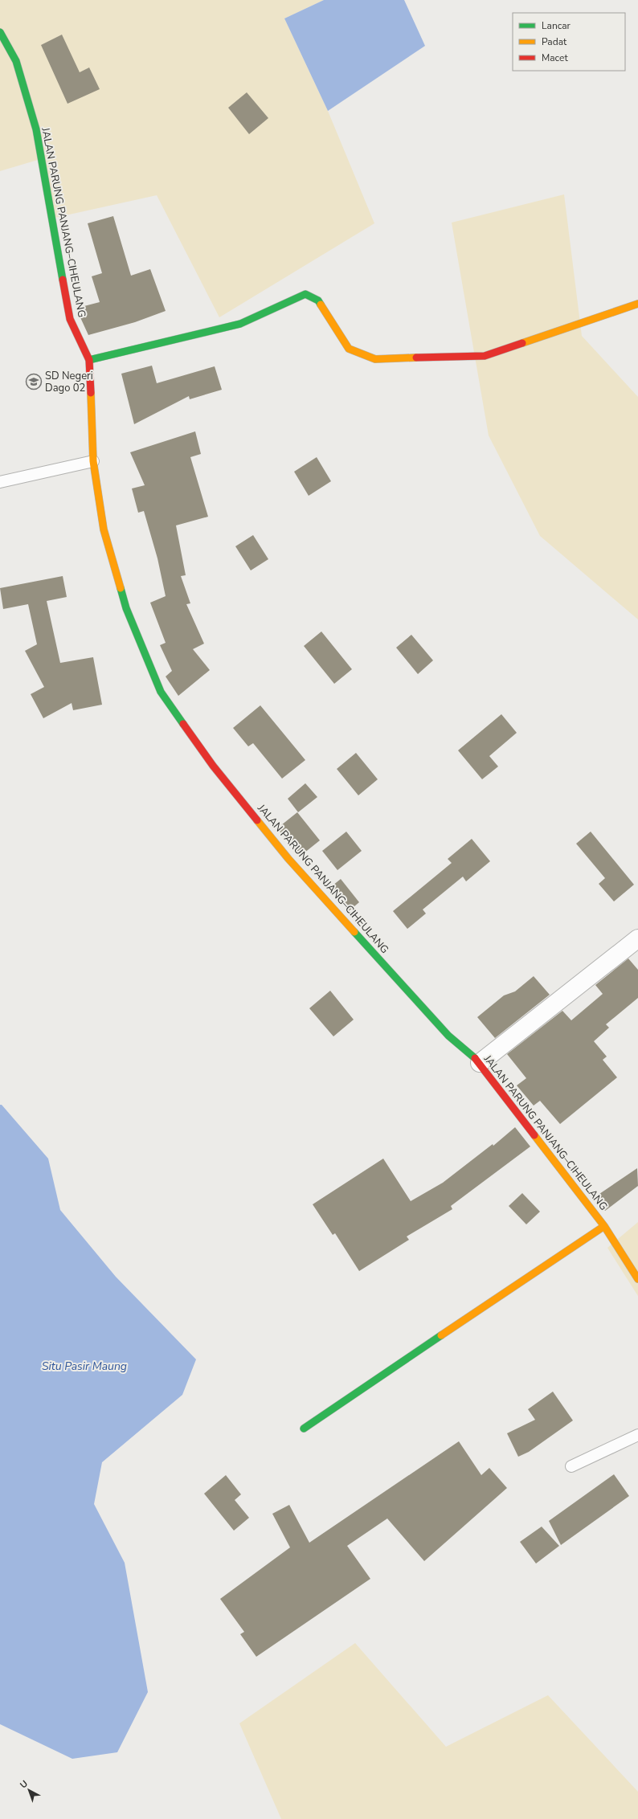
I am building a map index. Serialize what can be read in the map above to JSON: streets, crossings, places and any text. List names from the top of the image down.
{
  "streets": {
    "street": ["JALAN PARUNG PANJANG–CIHEULANG"]
  },
  "water": ["Situ Pasir Maung"],
  "places": {
    "school or university": ["SD Negeri Dago 02"]
  },
  "legend": ["Lancar", "Padat", "Macet"],
  "north": "top left"
}
